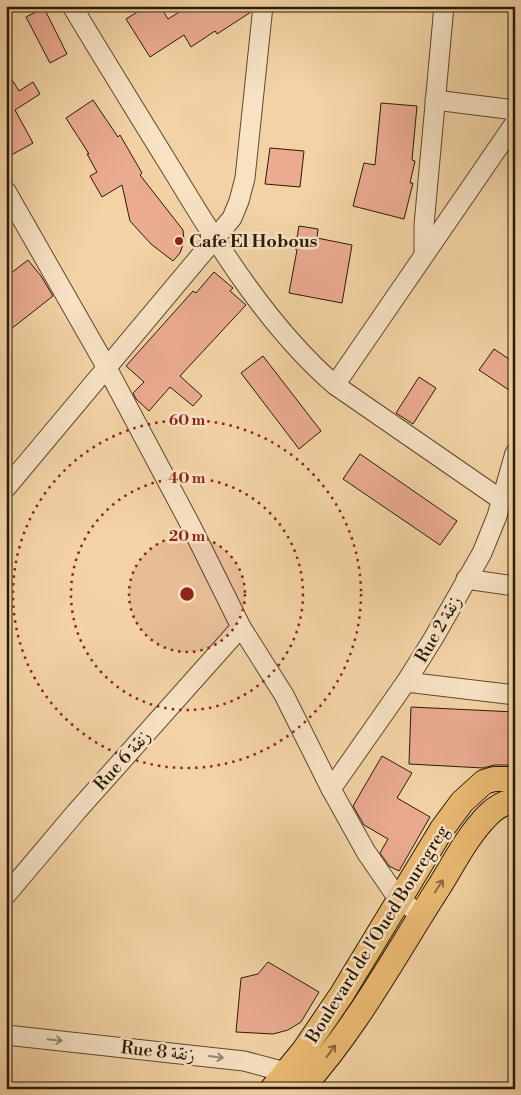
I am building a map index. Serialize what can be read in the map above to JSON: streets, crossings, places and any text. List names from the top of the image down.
{
  "streets": {
    "main road": ["Boulevard de l'Oued Bouregreg"],
    "street": ["Rue 2 زنقة", "Rue 6 زنقة", "Rue 8 زنقة"]
  },
  "crossings": [
    ["Boulevard de l'Oued Bouregreg", "Rue 8 زنقة"]
  ],
  "one_way": ["Rue 8 زنقة"],
  "places": ["Cafe El Hobous"],
  "rings": ["60 m", "40 m", "20 m"]
}
